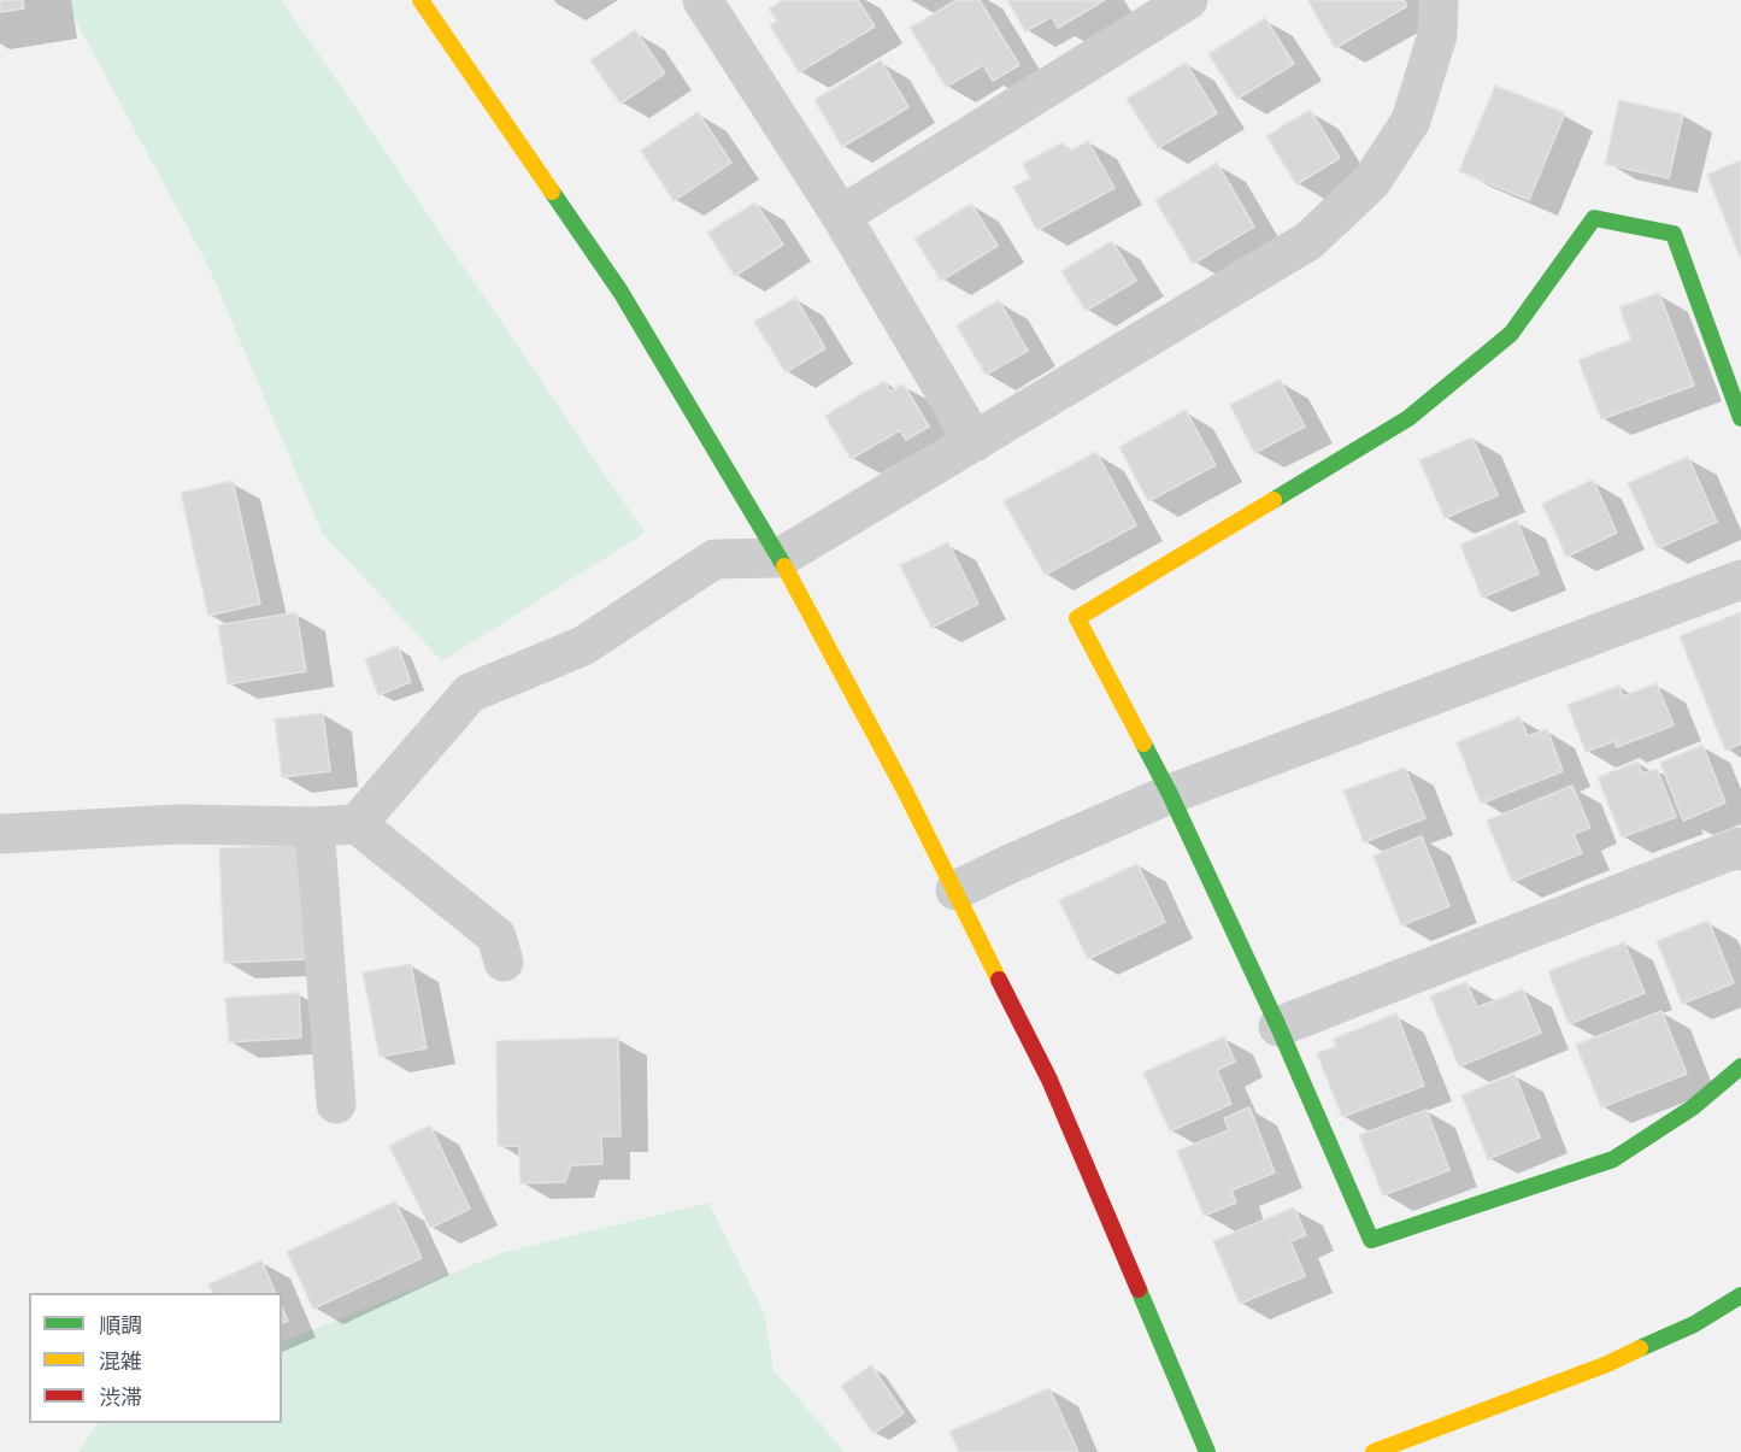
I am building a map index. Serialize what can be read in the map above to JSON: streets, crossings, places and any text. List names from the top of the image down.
{
  "legend": ["順調", "混雑", "渋滞"]
}
